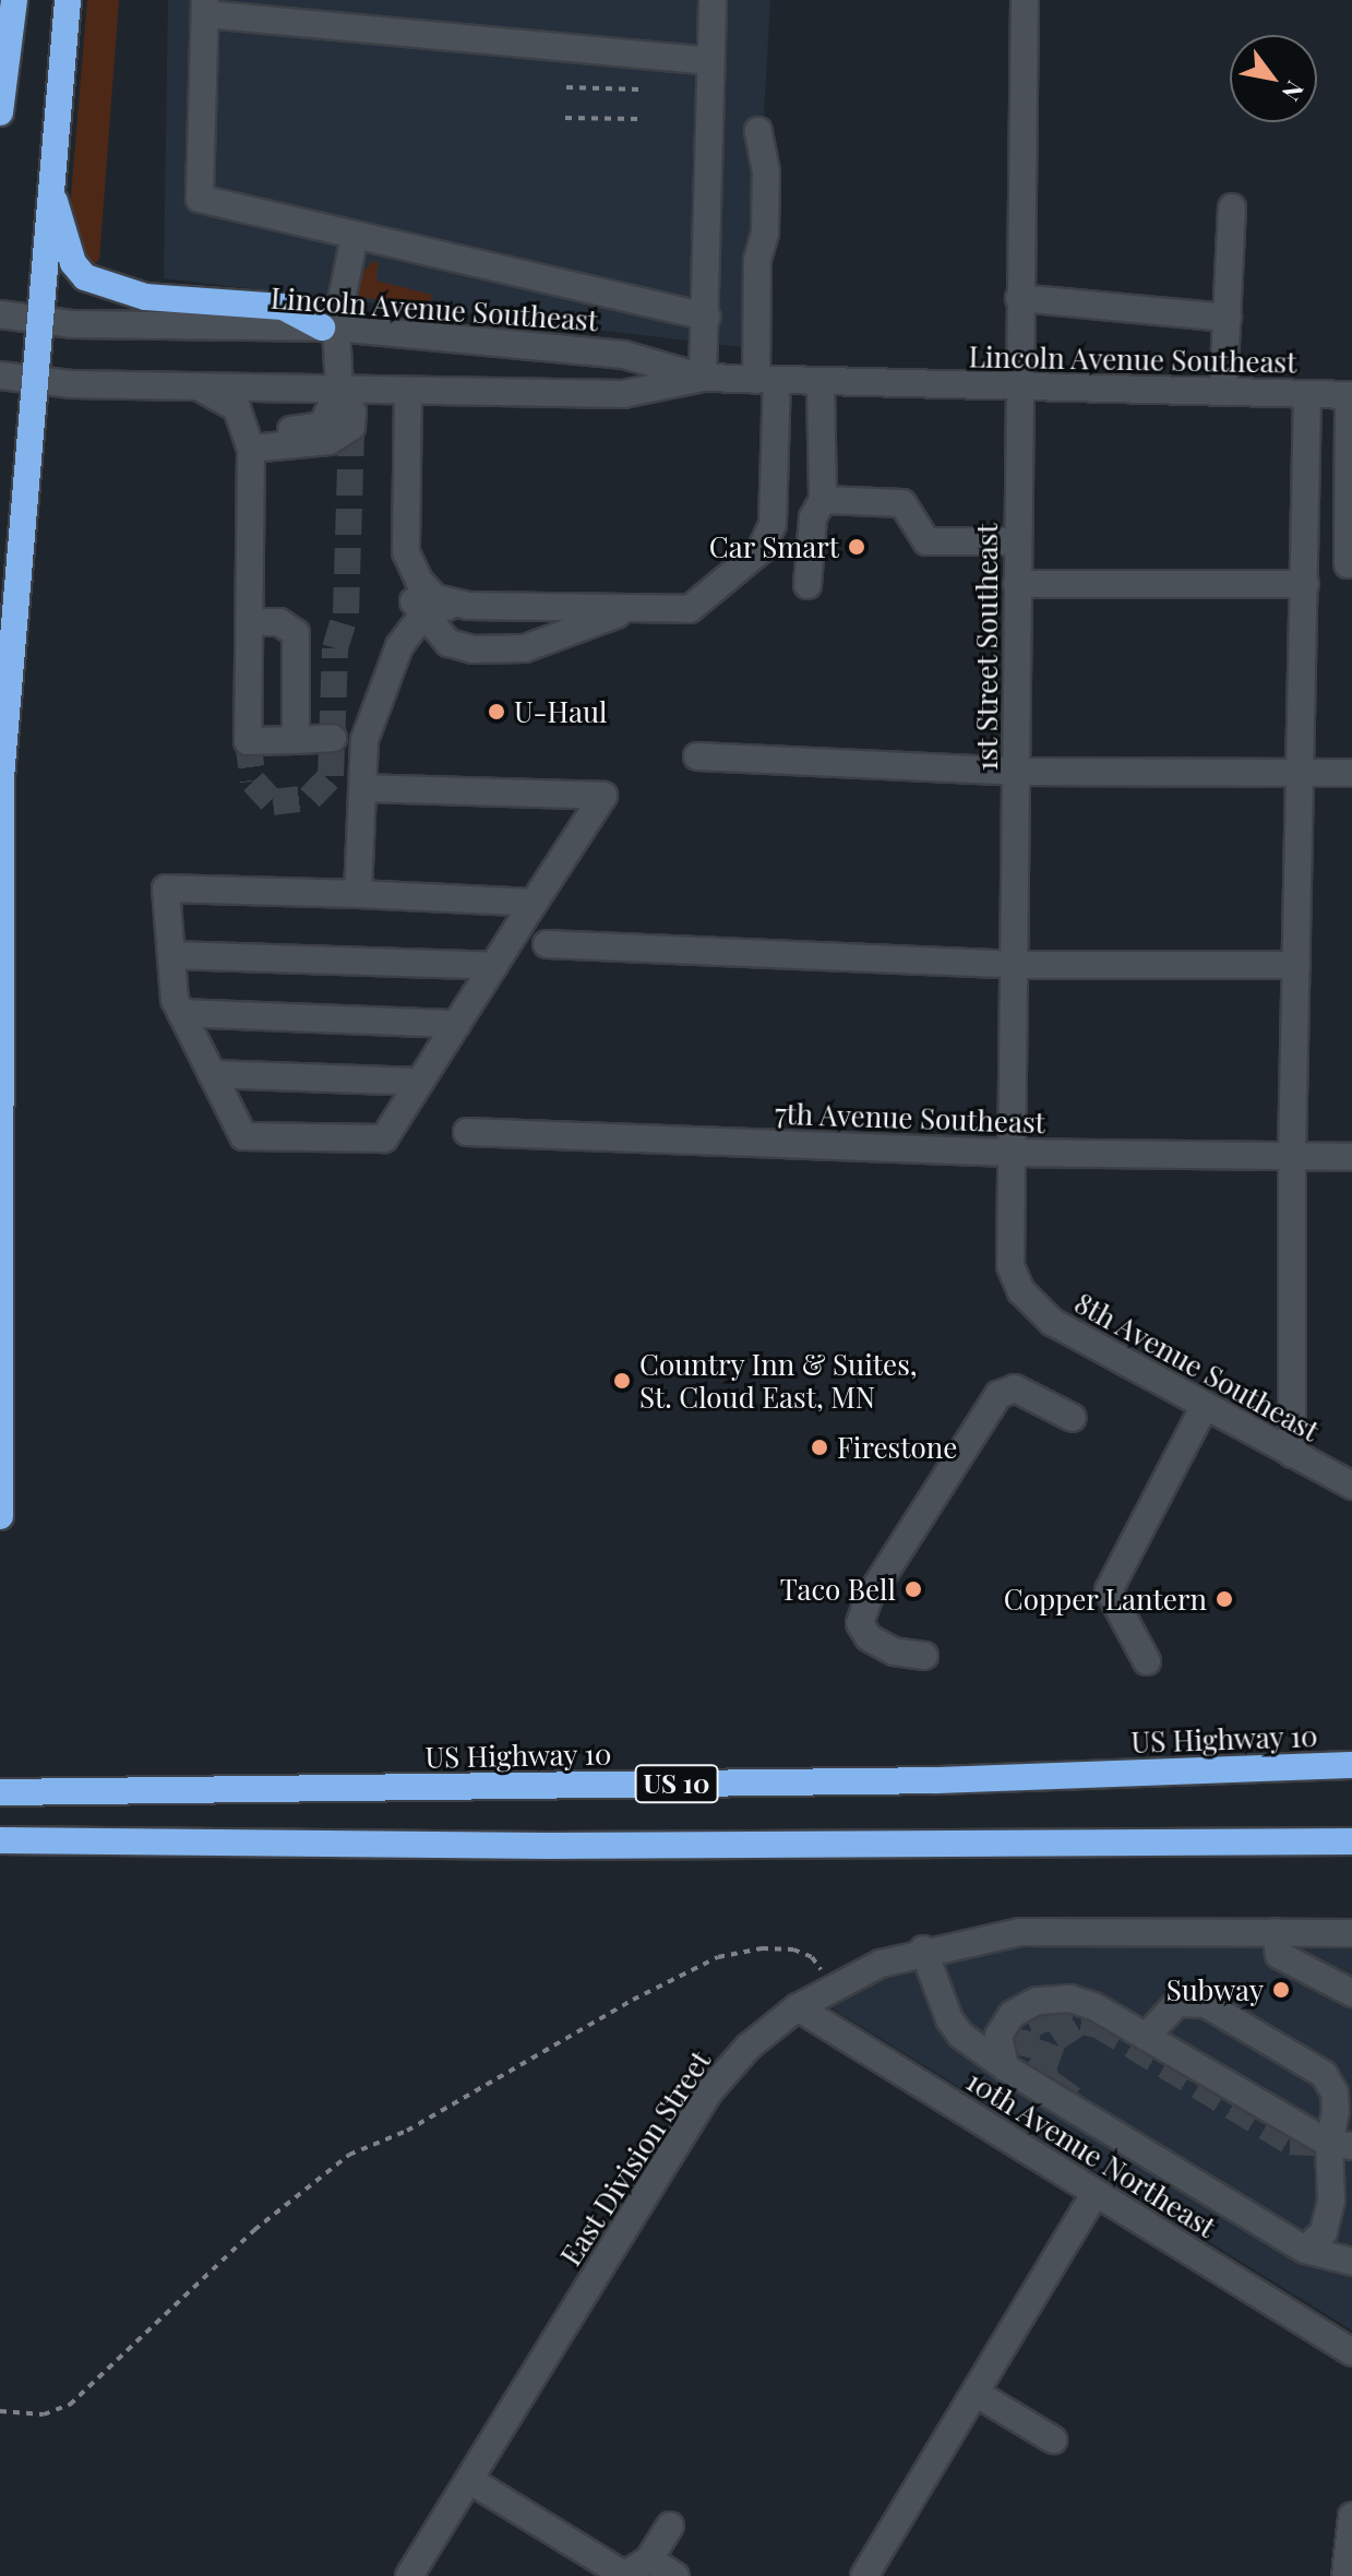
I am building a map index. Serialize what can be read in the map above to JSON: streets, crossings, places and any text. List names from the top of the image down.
{
  "streets": {
    "highway": ["US Highway 10", "US 10"],
    "street": [
      "Lincoln Avenue Southeast",
      "1st Street Southeast",
      "7th Avenue Southeast",
      "8th Avenue Southeast",
      "10th Avenue Northeast",
      "East Division Street"
    ]
  },
  "crossings": [
    ["Lincoln Avenue Southeast", "1st Street Southeast"],
    ["1st Street Southeast", "7th Avenue Southeast"],
    ["1st Street Southeast", "8th Avenue Southeast"],
    ["10th Avenue Northeast", "East Division Street"]
  ],
  "places": [
    "Car Smart",
    "U-Haul",
    "Country Inn & Suites, St. Cloud East, MN",
    "Firestone",
    "Taco Bell",
    "Copper Lantern",
    "Subway"
  ],
  "north": "bottom right"
}
